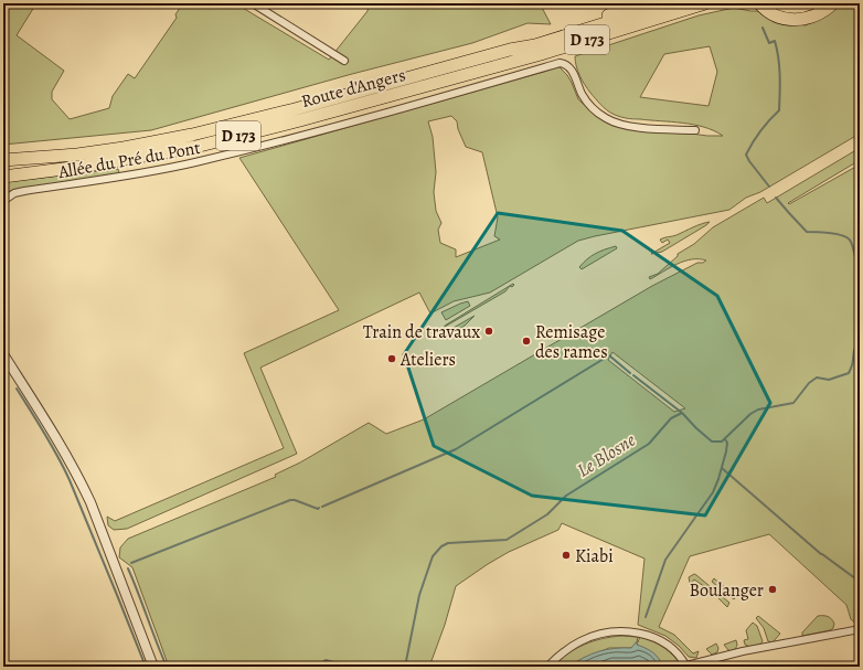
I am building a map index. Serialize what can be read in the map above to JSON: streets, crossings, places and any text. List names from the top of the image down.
{
  "streets": {
    "highway": ["D 173", "Route d'Angers"],
    "street": ["Allée du Pré du Pont"]
  },
  "water": ["Le Blosne"],
  "places": [
    "Train de travaux",
    "Remisage des rames",
    "Ateliers",
    "Kiabi",
    "Boulanger"
  ]
}
